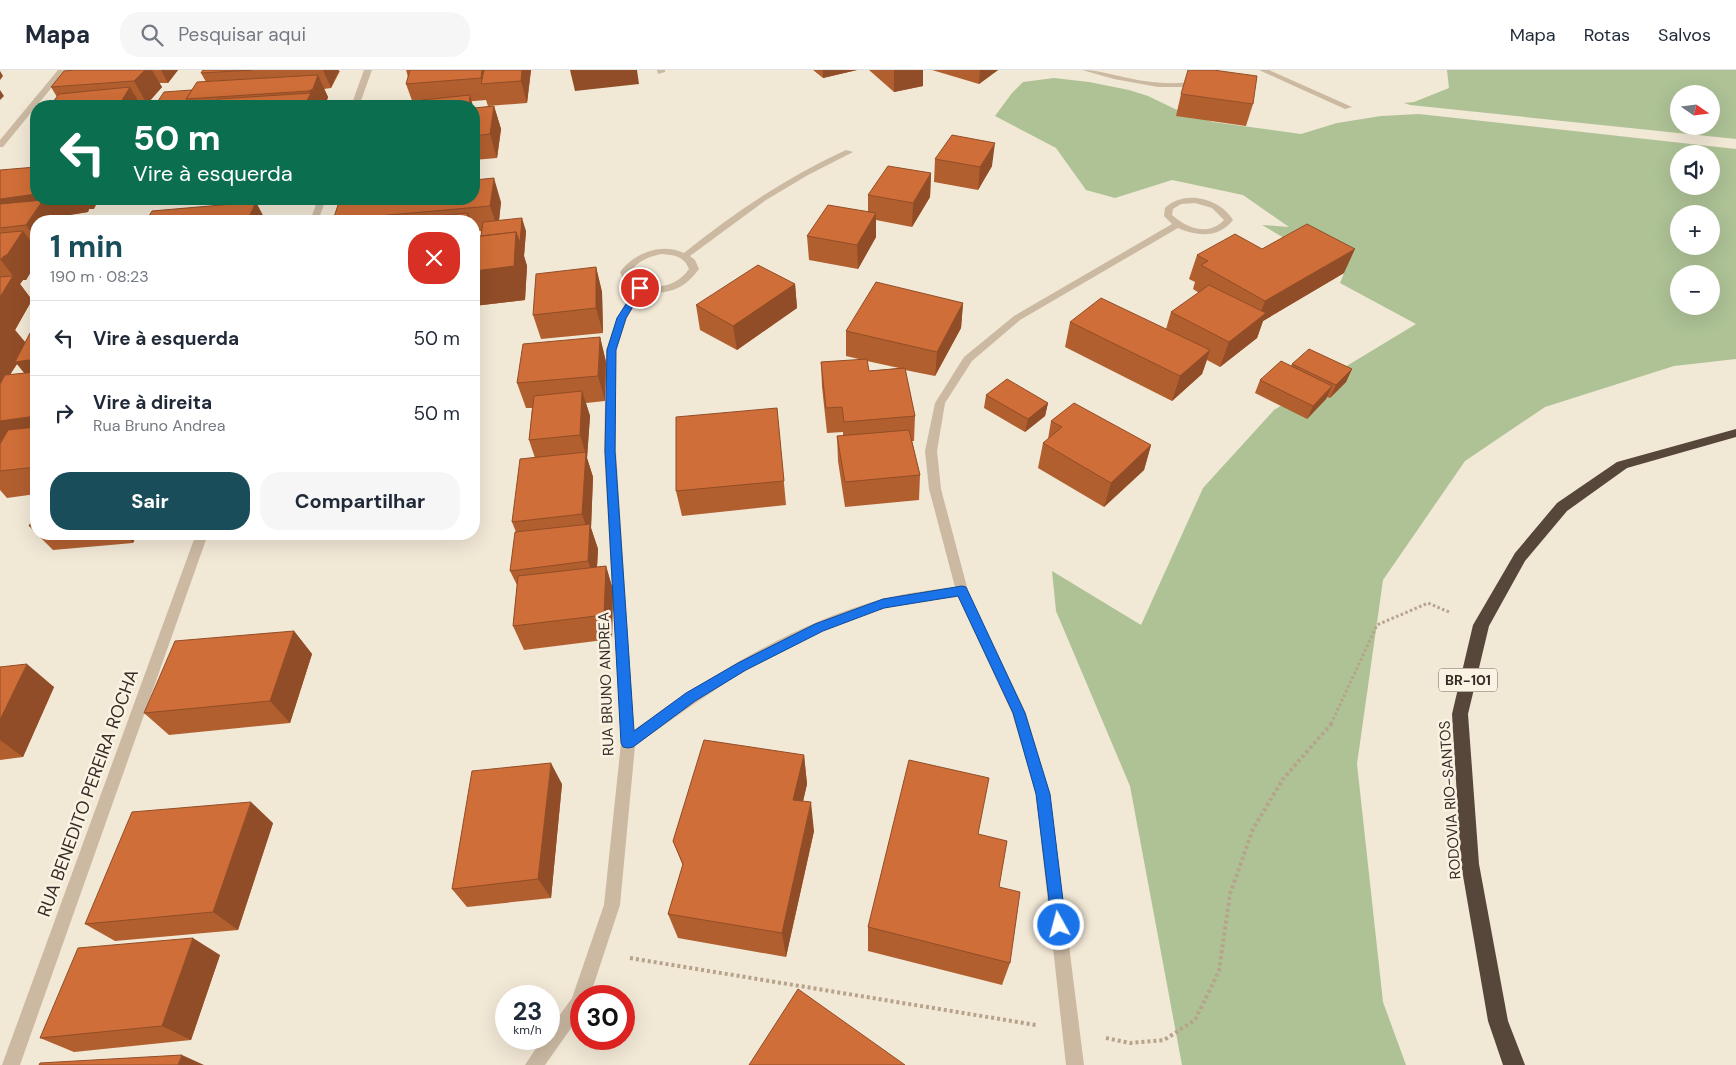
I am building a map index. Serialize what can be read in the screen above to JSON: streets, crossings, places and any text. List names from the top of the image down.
{
  "streets": {
    "highway": ["BR-101", "RODOVIA RIO-SANTOS"],
    "street": ["RUA BRUNO ANDREA", "RUA BENEDITO PEREIRA ROCHA"]
  },
  "north": "right",
  "page": {
    "header": "Mapa",
    "search": "Pesquisar aqui",
    "nav": ["Mapa", "Rotas", "Salvos"],
    "map_buttons": ["+", "−"],
    "turn": ["50 m", "Vire à esquerda"],
    "heading": ["1 min", "190 m · 08:23"],
    "list": [
      {
        "name": "Vire à esquerda",
        "value": "50 m"
      },
      {
        "name": "Vire à direita",
        "note": "Rua Bruno Andrea",
        "value": "50 m"
      }
    ],
    "buttons": ["Sair", "Compartilhar"],
    "speed": "23 km/h",
    "limit": "30"
  }
}
